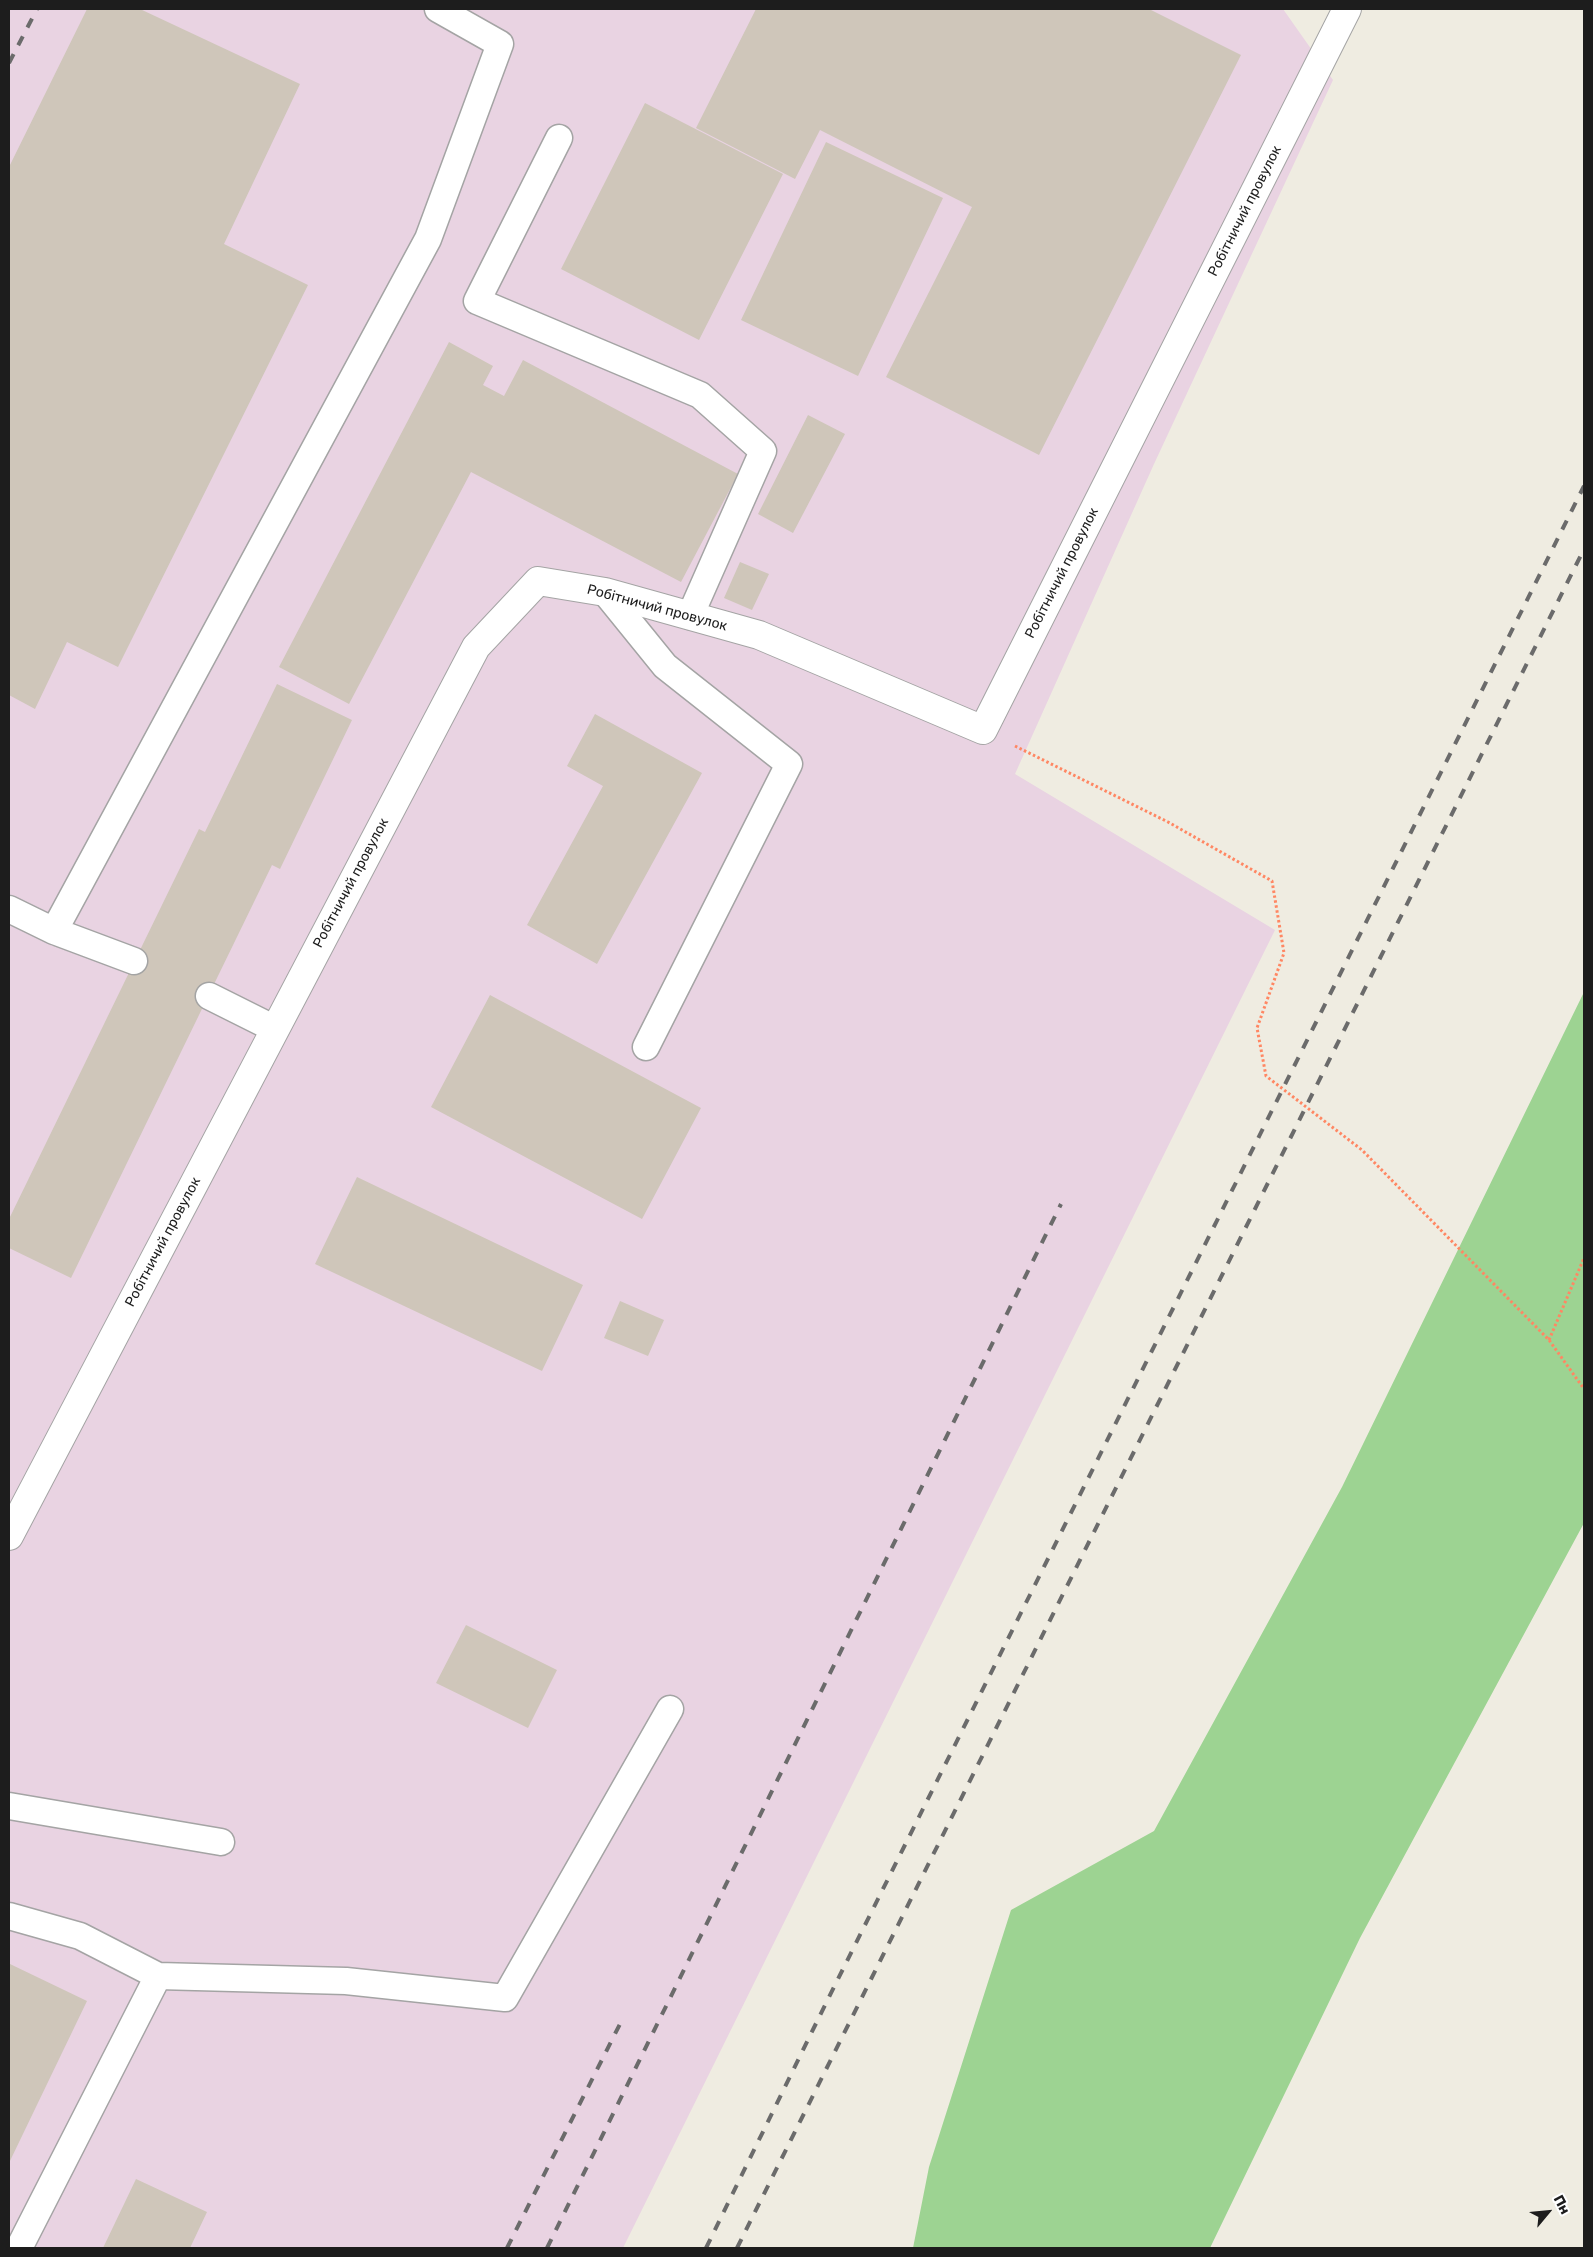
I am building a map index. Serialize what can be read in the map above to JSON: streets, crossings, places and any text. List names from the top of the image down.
{
  "streets": {
    "street": ["Робітничий провулок"]
  },
  "north": "top right"
}
